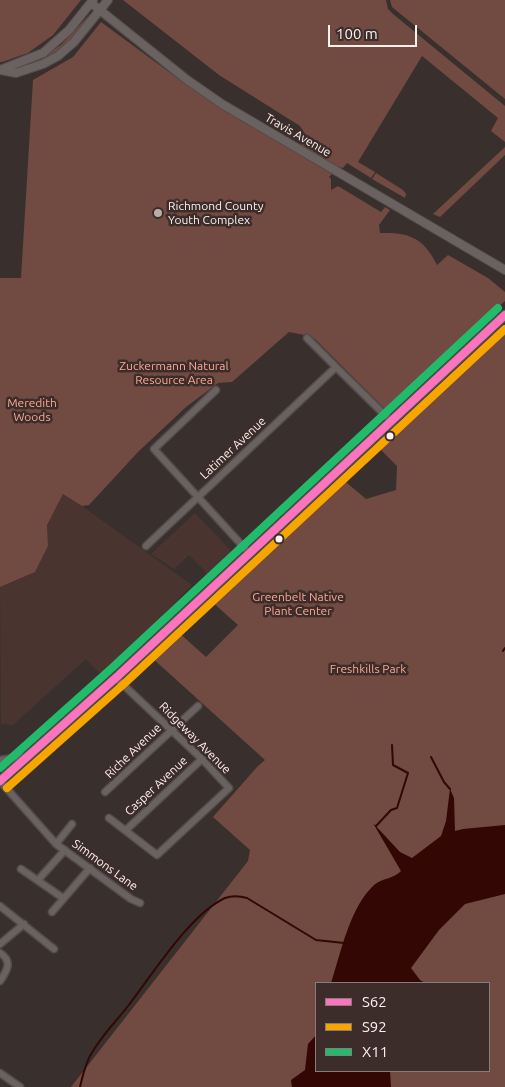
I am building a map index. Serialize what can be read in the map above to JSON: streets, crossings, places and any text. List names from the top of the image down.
{
  "streets": {
    "street": [
      "Travis Avenue",
      "Latimer Avenue",
      "Ridgeway Avenue",
      "Riche Avenue",
      "Casper Avenue",
      "Simmons Lane"
    ]
  },
  "crossings": [
    ["Ridgeway Avenue", "Riche Avenue"],
    ["Ridgeway Avenue", "Casper Avenue"]
  ],
  "parks": [
    "Zuckermann Natural Resource Area",
    "Meredith Woods",
    "Greenbelt Native Plant Center",
    "Freshkills Park"
  ],
  "places": ["Richmond County Youth Complex"],
  "lines": ["transit line X11", "transit line S62", "transit line S92"],
  "legend": ["S62", "S92", "X11"],
  "scale_bar": "100 m"
}
